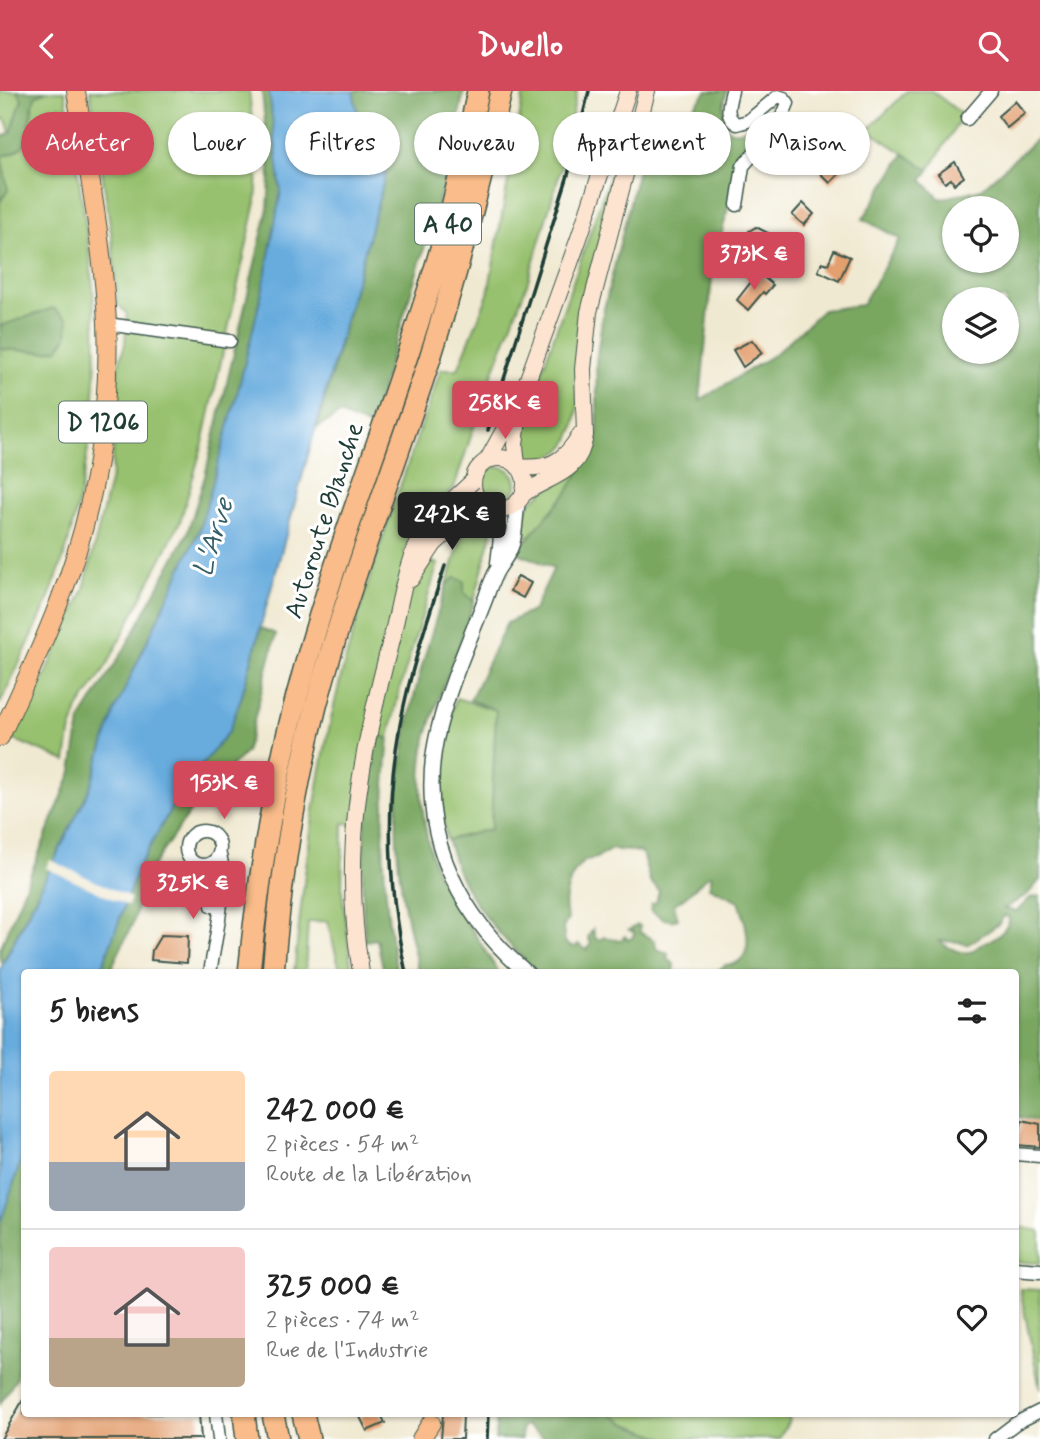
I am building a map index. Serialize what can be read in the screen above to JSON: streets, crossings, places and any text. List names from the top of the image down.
{
  "streets": {
    "highway": ["A 40", "Autoroute Blanche"],
    "main road": ["D 1206"]
  },
  "water": ["L'Arve"],
  "page": {
    "header": "Dwello",
    "chip": [
      "Acheter",
      "Louer",
      "Filtres",
      "Nouveau",
      "Appartement",
      "Maison"
    ],
    "price": [
      "373K €",
      "258K €",
      "242K €",
      "153K €",
      "325K €"
    ],
    "heading": "5 biens",
    "list": [
      {
        "name": "242 000 €",
        "note": "2 pièces · 54 m² · Route de la Libération"
      },
      {
        "name": "325 000 €",
        "note": "2 pièces · 74 m² · Rue de l'Industrie"
      }
    ]
  }
}
